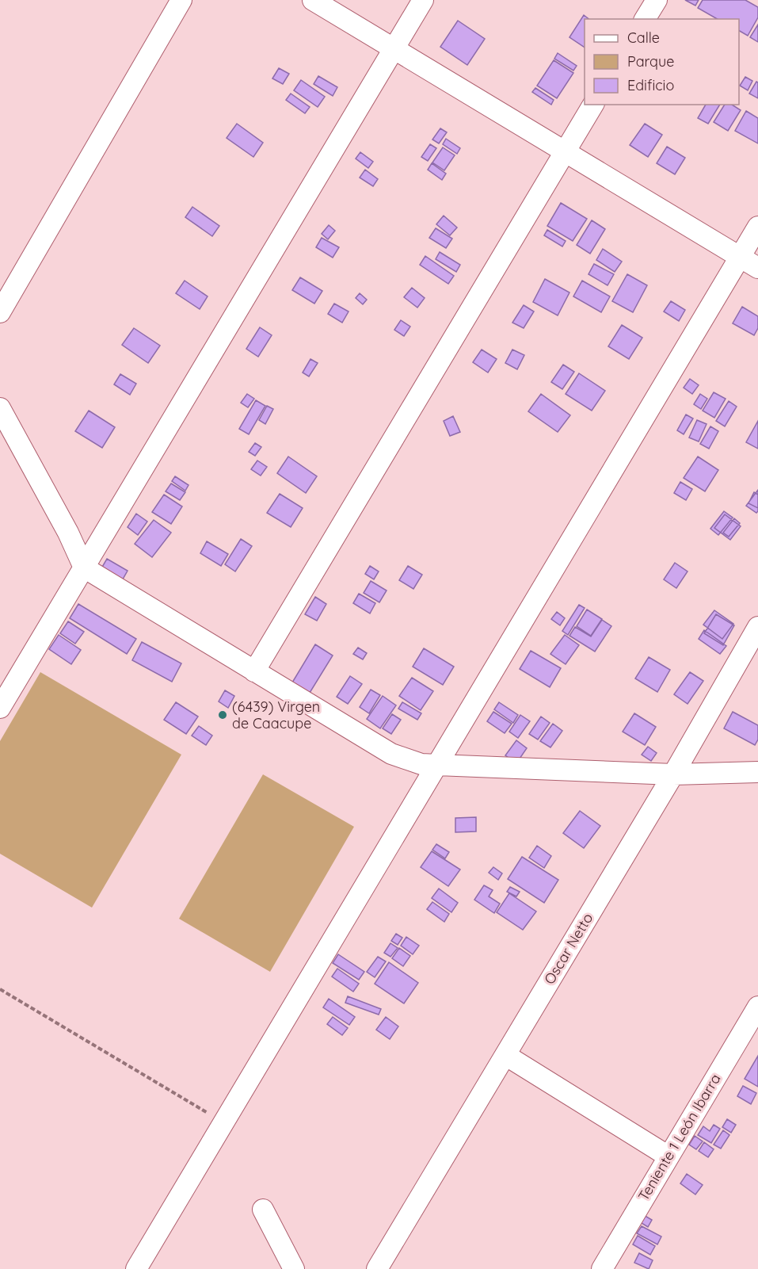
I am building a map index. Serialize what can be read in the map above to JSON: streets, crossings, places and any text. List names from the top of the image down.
{
  "streets": {
    "street": ["Oscar Netto", "Teniente 1 León Ibarra"]
  },
  "places": ["(6439) Virgen de Caacupe"],
  "legend": ["Calle", "Parque", "Edificio"]
}
